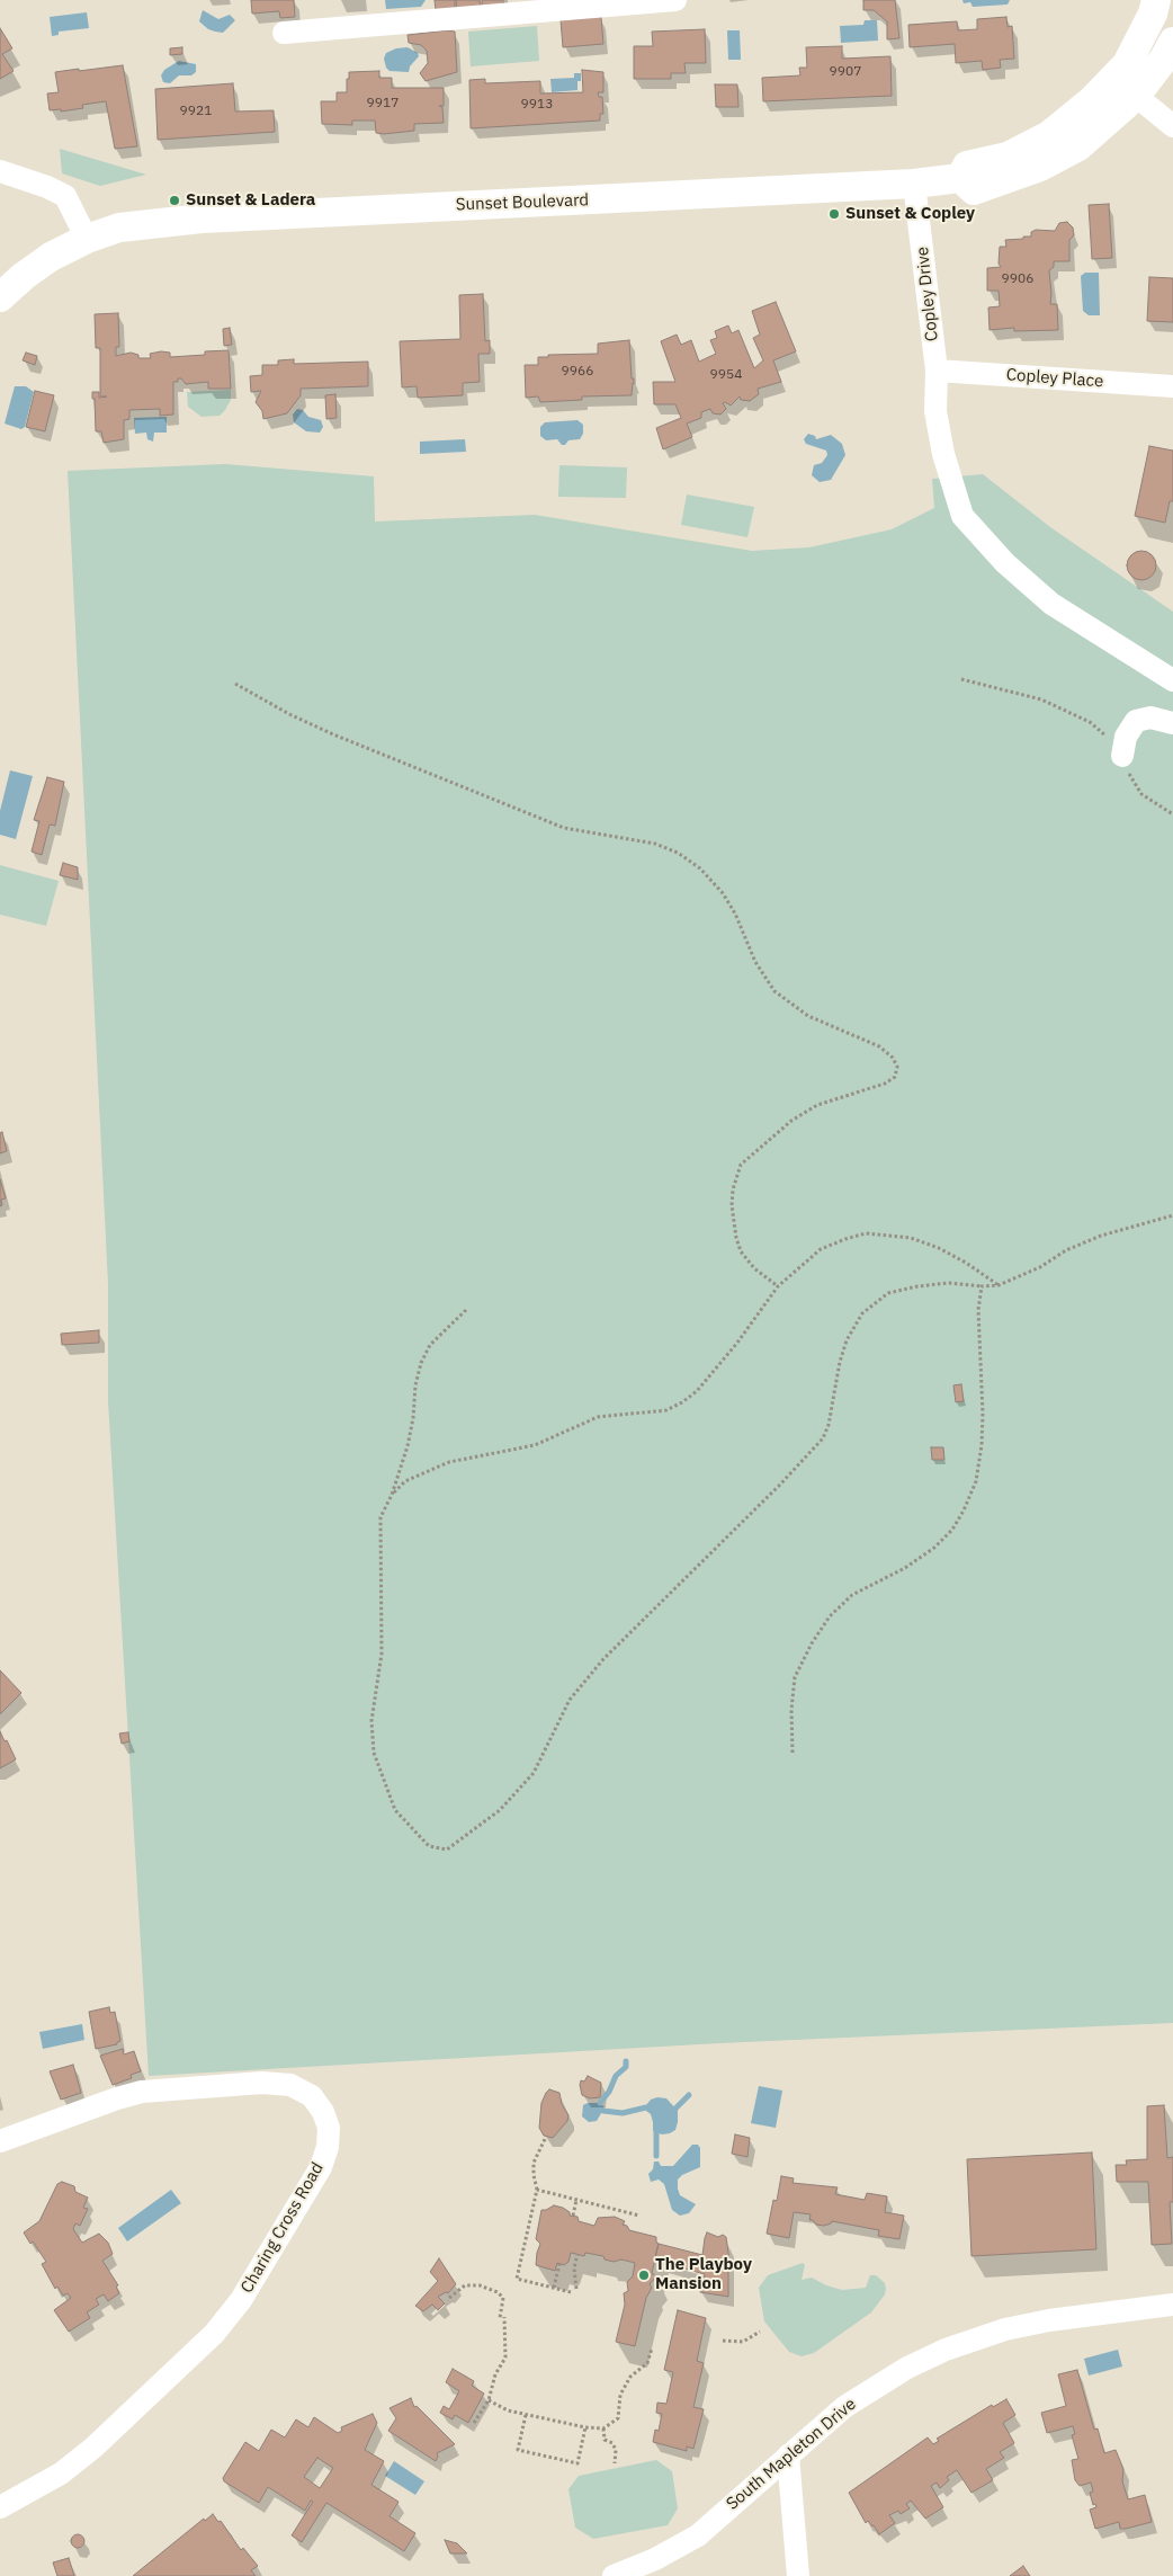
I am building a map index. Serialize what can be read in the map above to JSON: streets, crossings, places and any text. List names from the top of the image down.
{
  "streets": {
    "main road": ["Sunset Boulevard"],
    "street": [
      "Copley Drive",
      "Copley Place",
      "Charing Cross Road",
      "South Mapleton Drive"
    ]
  },
  "crossings": [
    ["Sunset Boulevard", "Copley Drive"],
    ["Copley Drive", "Copley Place"]
  ],
  "places": ["Sunset & Ladera", "Sunset & Copley", "The Playboy Mansion"],
  "house_numbers": [
    "9907",
    "9917",
    "9913",
    "9921",
    "9906",
    "9966",
    "9954"
  ]
}
